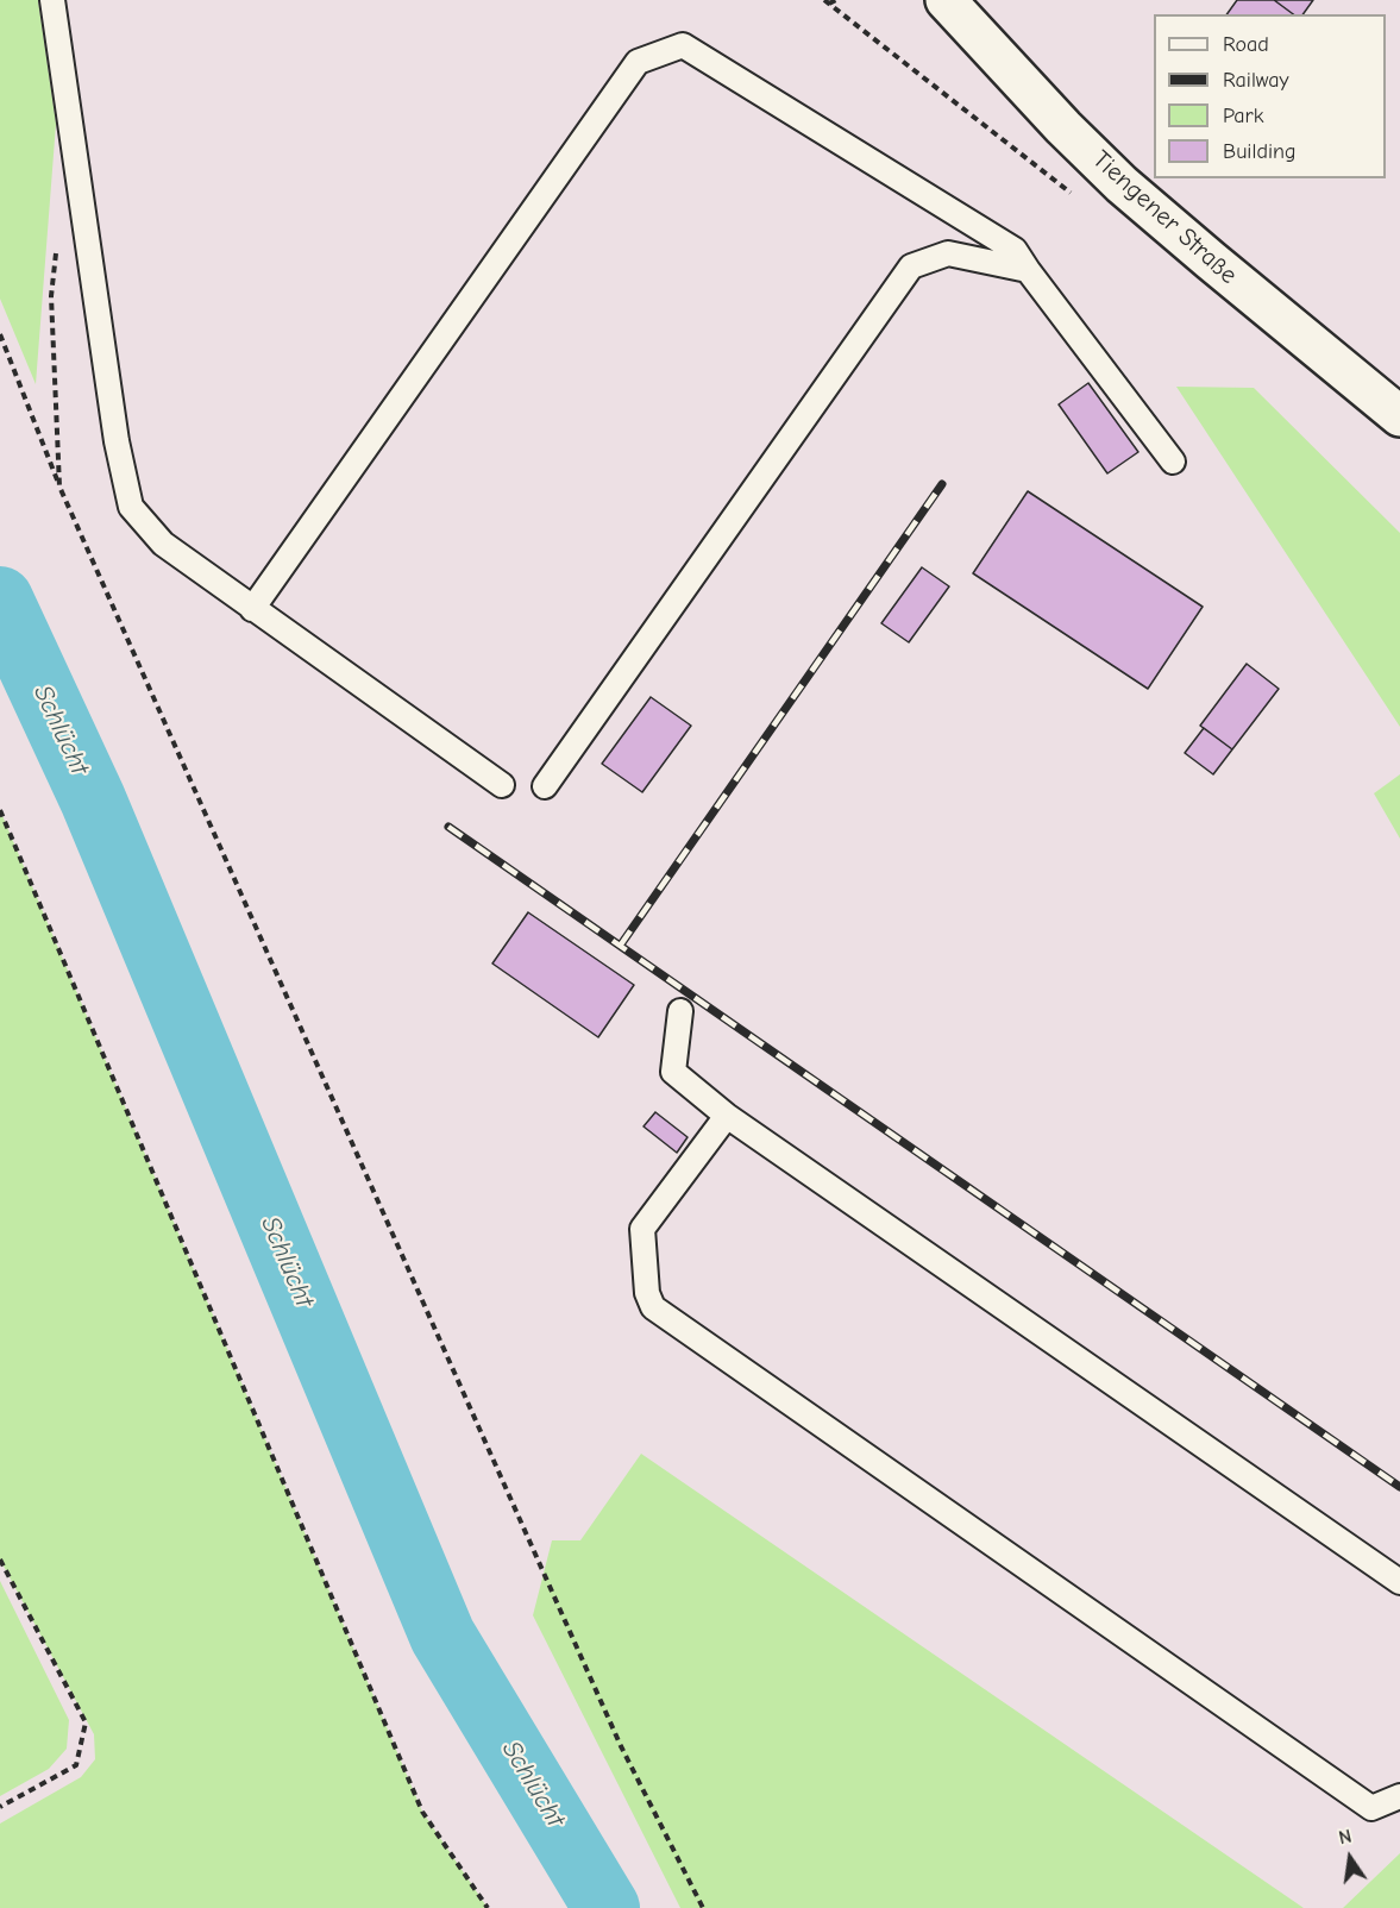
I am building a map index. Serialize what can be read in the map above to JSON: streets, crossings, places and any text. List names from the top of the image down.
{
  "streets": {
    "main road": ["Tiengener Straße"]
  },
  "water": ["Schlücht"],
  "legend": [
    "Road",
    "Railway",
    "Park",
    "Building"
  ],
  "north": "top"
}
